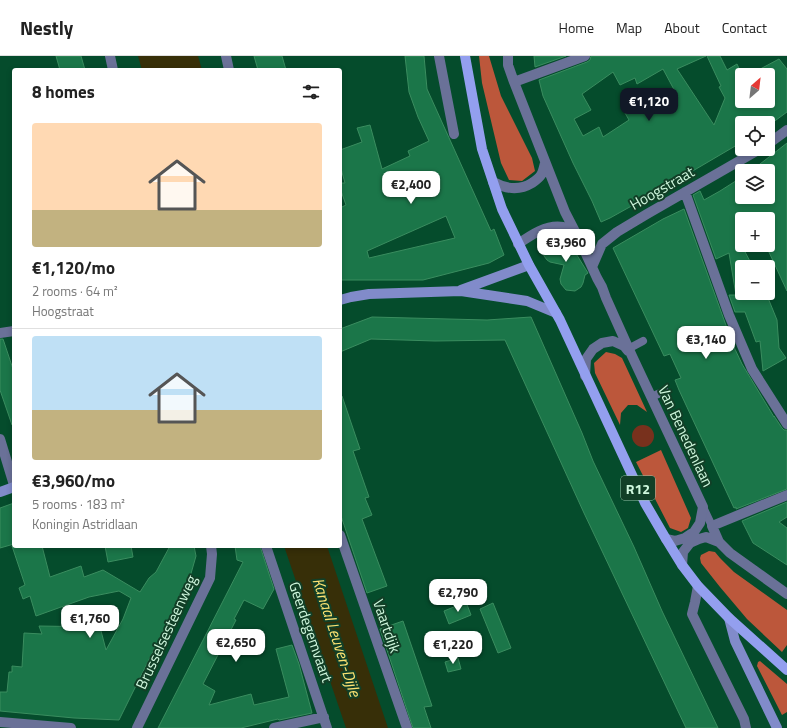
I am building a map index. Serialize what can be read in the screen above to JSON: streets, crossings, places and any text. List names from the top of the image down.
{
  "streets": {
    "main road": ["R12"],
    "street": [
      "Hoogstraat",
      "Van Benedenlaan",
      "Vaartdijk",
      "Brusselsesteenweg",
      "Geerdegemvaart"
    ]
  },
  "crossings": [
    ["Hoogstraat", "Van Benedenlaan"]
  ],
  "water": ["Kanaal Leuven-Dijle"],
  "north": "top right",
  "page": {
    "header": "Nestly",
    "nav": [
      "Home",
      "Map",
      "About",
      "Contact"
    ],
    "map_buttons": ["+", "−"],
    "heading": "8 homes",
    "price": [
      "€1,120",
      "€2,400",
      "€3,960",
      "€3,140",
      "€2,790",
      "€1,760",
      "€2,650",
      "€1,220"
    ],
    "list": [
      {
        "name": "€1,120/mo",
        "note": "2 rooms · 64 m² · Hoogstraat"
      },
      {
        "name": "€3,960/mo",
        "note": "5 rooms · 183 m² · Koningin Astridlaan"
      }
    ]
  }
}
